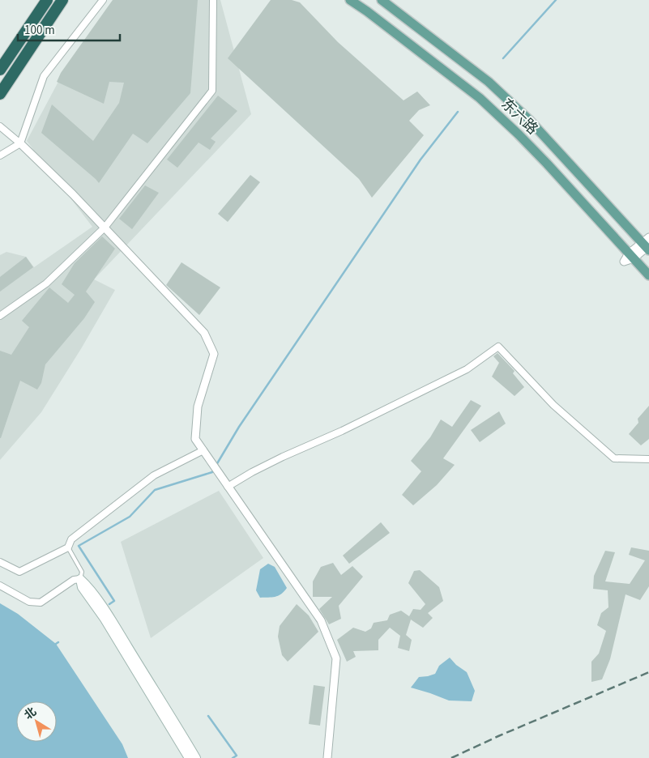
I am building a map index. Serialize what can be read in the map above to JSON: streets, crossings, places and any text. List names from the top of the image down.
{
  "streets": {
    "main road": ["东六路"]
  },
  "scale_bar": "100 m",
  "north": "top left"
}
